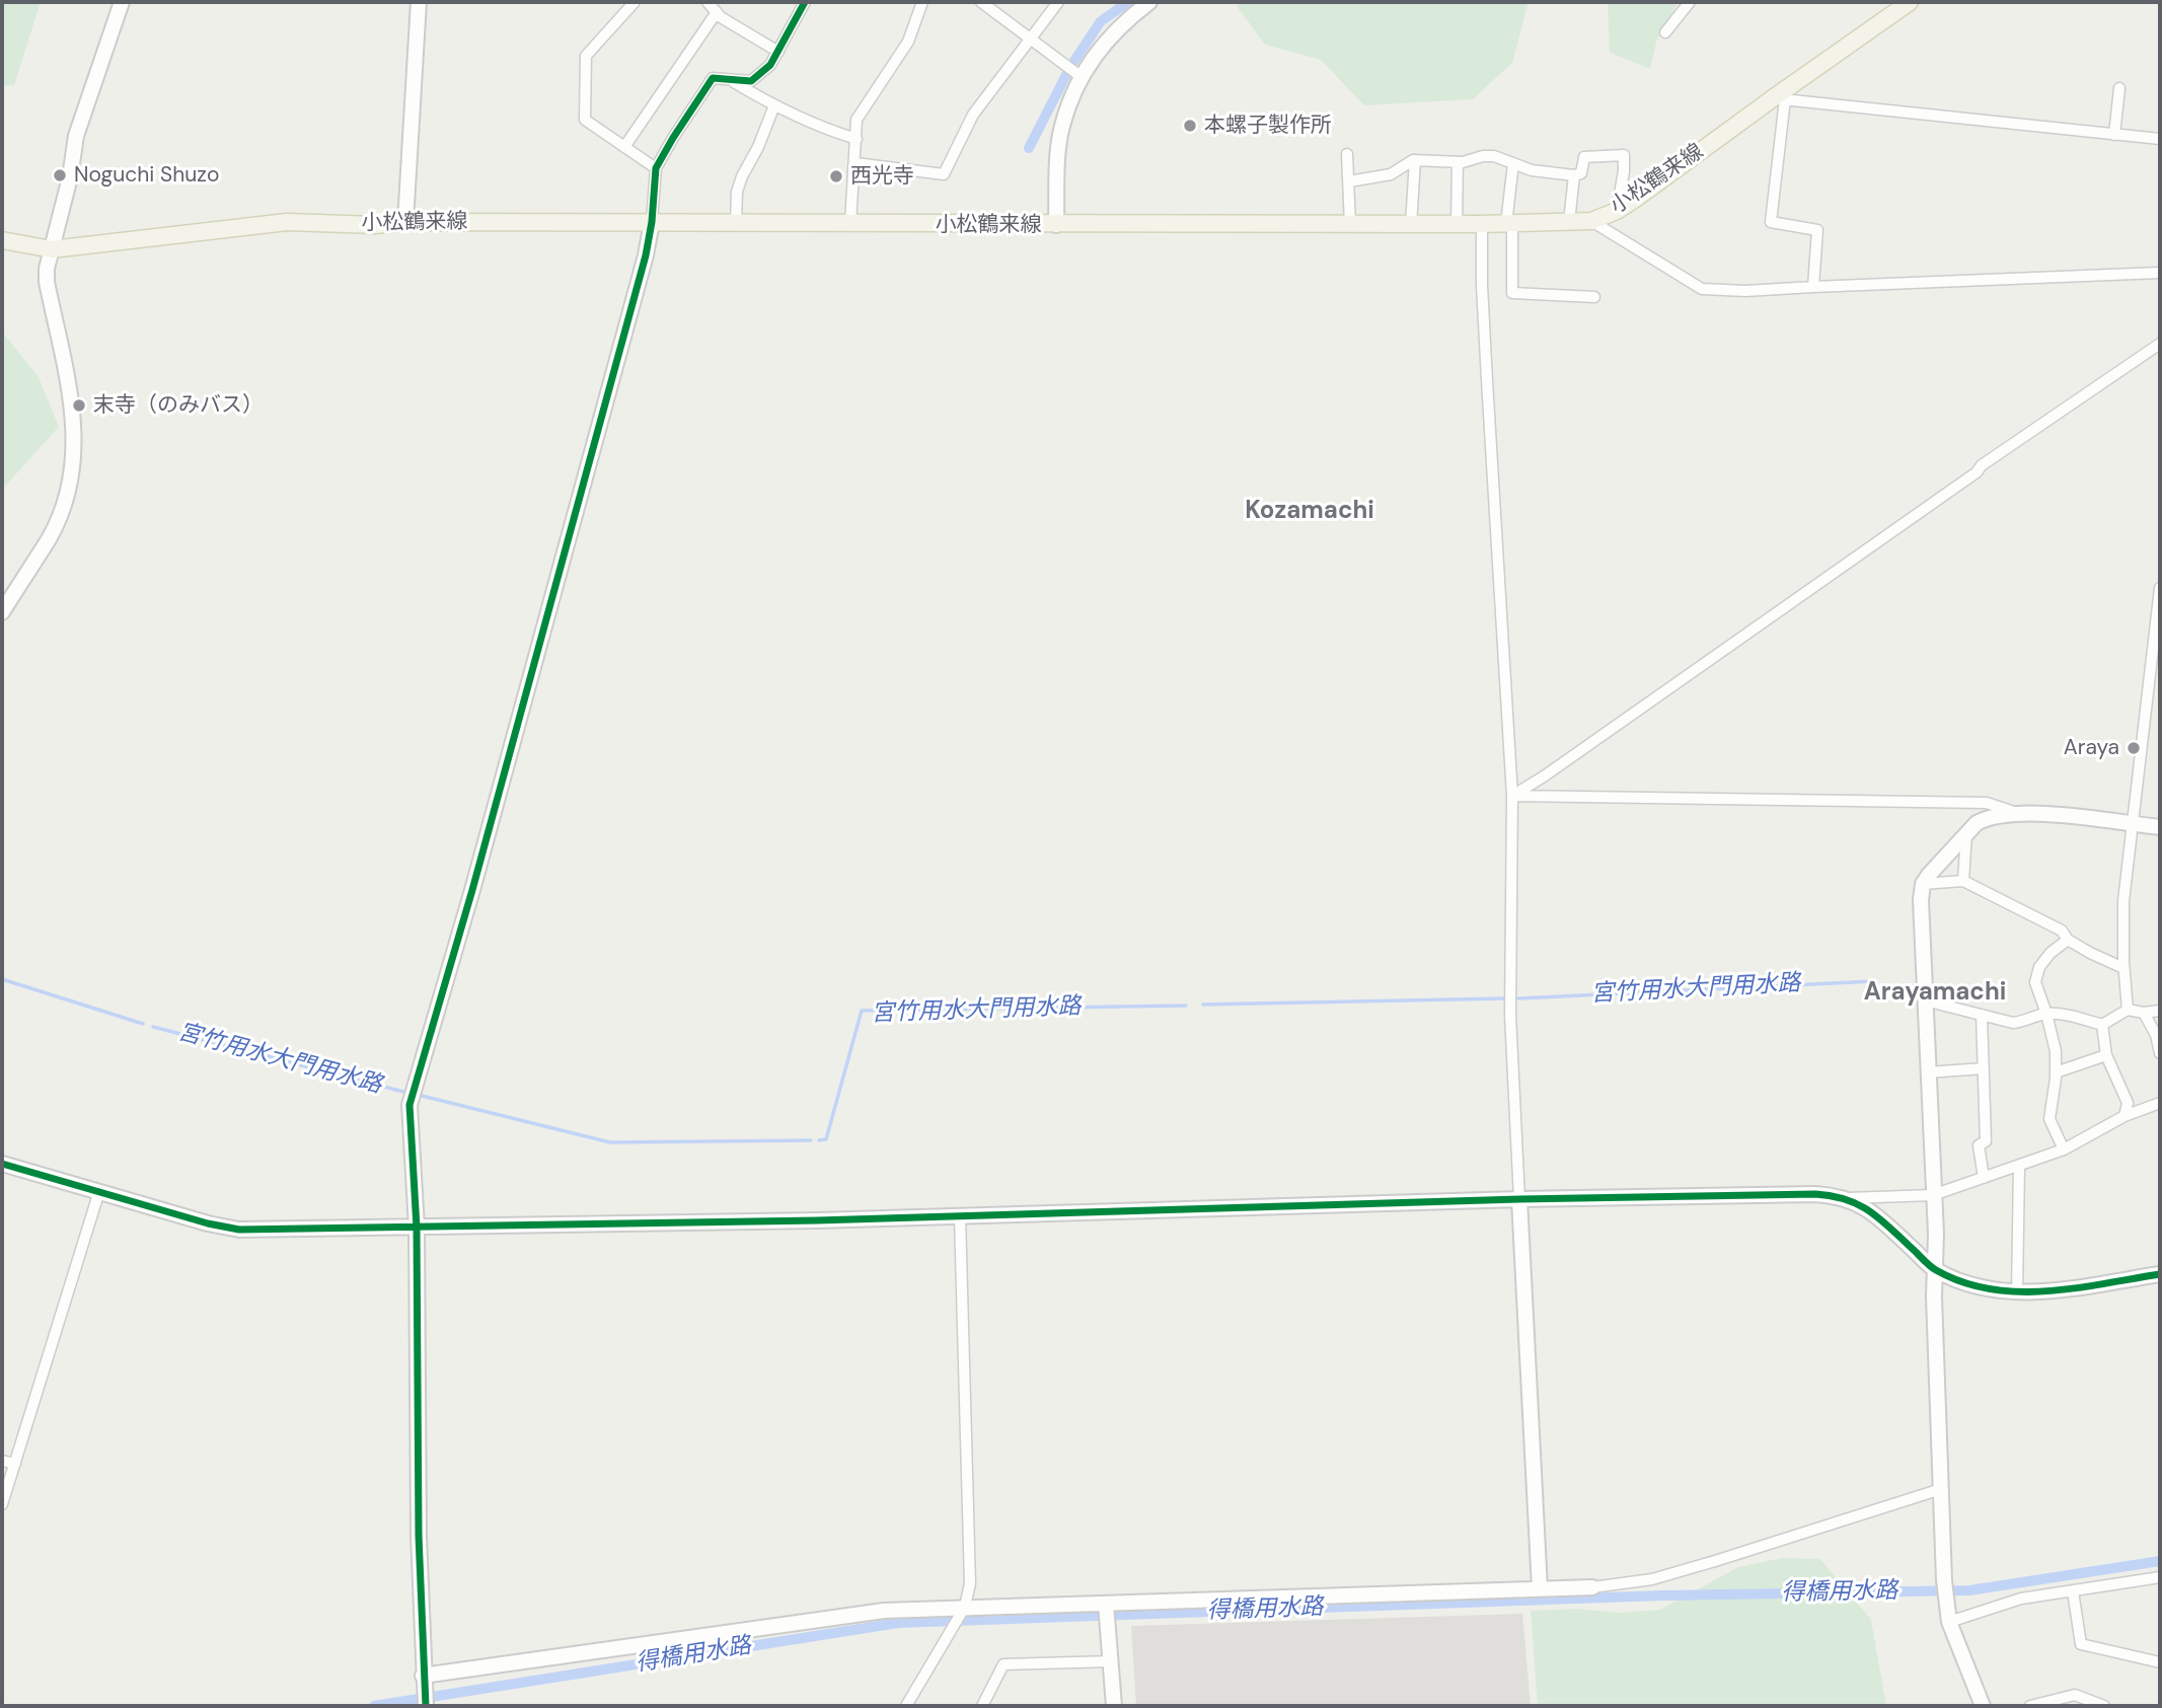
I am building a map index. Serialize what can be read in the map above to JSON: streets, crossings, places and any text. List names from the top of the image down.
{
  "streets": {
    "main road": ["小松鶴来線"]
  },
  "districts": ["Kozamachi", "Arayamachi"],
  "water": ["宮竹用水大門用水路", "得橋用水路"],
  "places": [
    "本螺子製作所",
    "Noguchi Shuzo",
    "西光寺",
    "末寺（のみバス）",
    "Araya"
  ]
}
